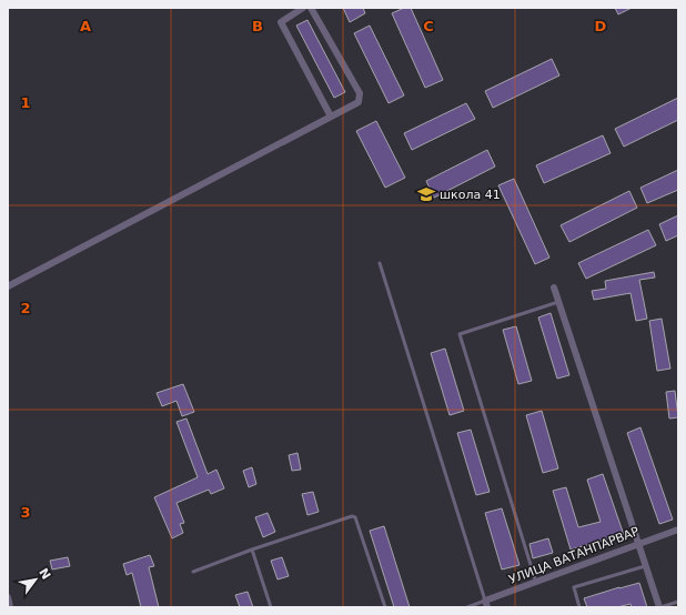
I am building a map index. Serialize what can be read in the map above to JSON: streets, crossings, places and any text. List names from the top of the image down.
{
  "streets": {
    "street": ["УЛИЦА ВАТАНПАРВАР"]
  },
  "places": {
    "school or university": ["школа 41"]
  },
  "north": "top right",
  "grid": {
    "columns": [
      "A",
      "B",
      "C",
      "D"
    ],
    "rows": ["1", "2", "3"]
  }
}
